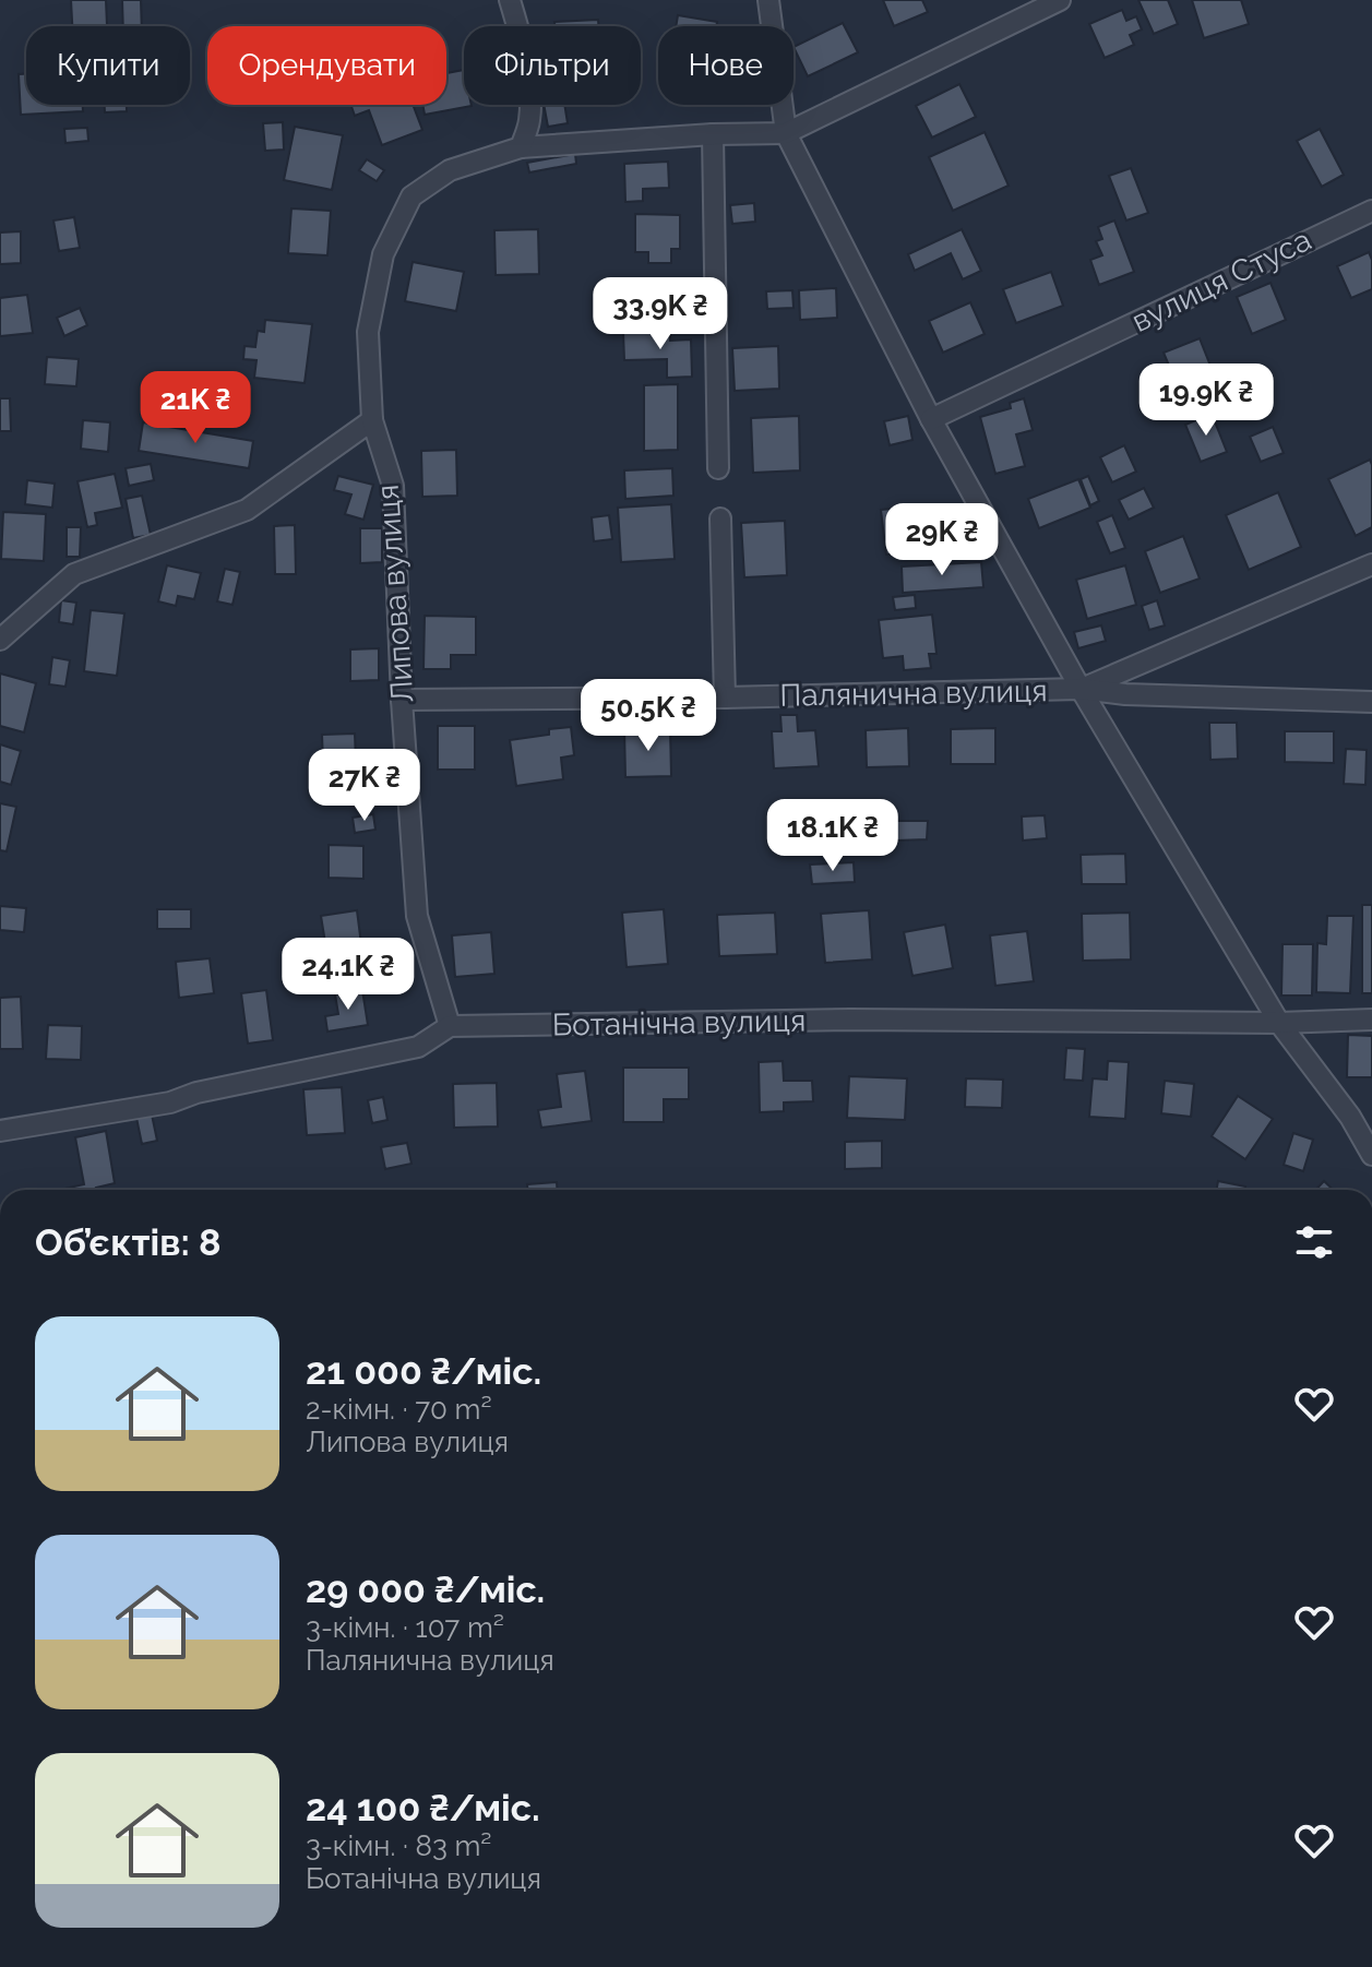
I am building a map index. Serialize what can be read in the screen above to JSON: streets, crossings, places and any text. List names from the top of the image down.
{
  "streets": {
    "street": [
      "вулиця Стуса",
      "Липова вулиця",
      "Палянична вулиця",
      "Ботанічна вулиця"
    ]
  },
  "crossings": [
    ["Липова вулиця", "Палянична вулиця"],
    ["Липова вулиця", "Ботанічна вулиця"]
  ],
  "page": {
    "chip": [
      "Купити",
      "Орендувати",
      "Фільтри",
      "Нове"
    ],
    "price": [
      "33.9K ₴",
      "19.9K ₴",
      "21K ₴",
      "29K ₴",
      "50.5K ₴",
      "27K ₴",
      "18.1K ₴",
      "24.1K ₴"
    ],
    "heading": "Об’єктів: 8",
    "list": [
      {
        "name": "21 000 ₴/міс.",
        "note": "2-кімн. · 70 m² · Липова вулиця"
      },
      {
        "name": "29 000 ₴/міс.",
        "note": "3-кімн. · 107 m² · Палянична вулиця"
      },
      {
        "name": "24 100 ₴/міс.",
        "note": "3-кімн. · 83 m² · Ботанічна вулиця"
      }
    ]
  }
}
